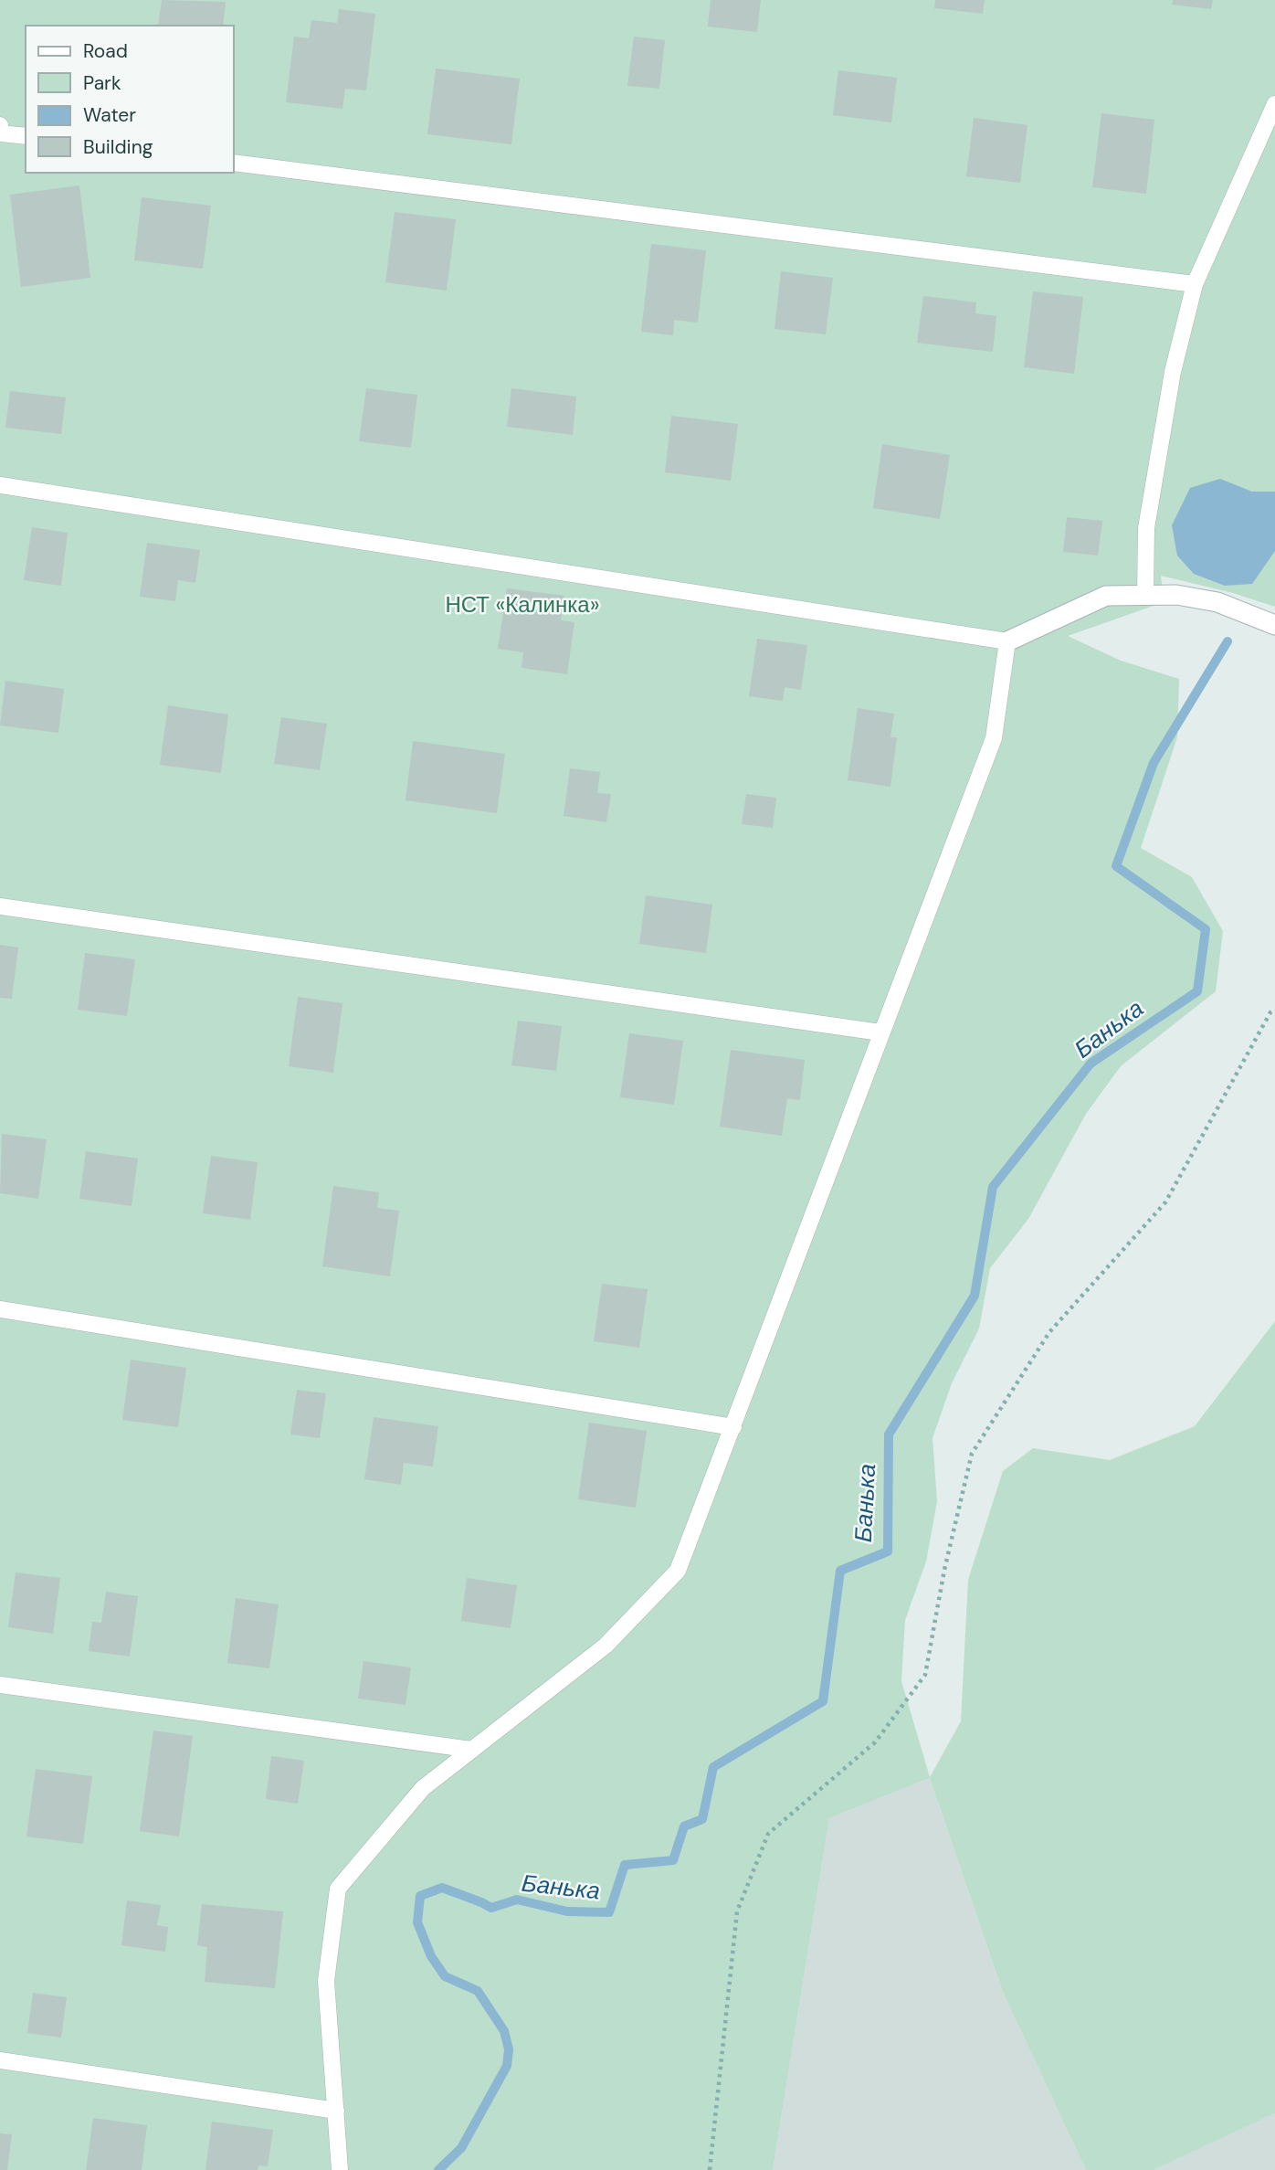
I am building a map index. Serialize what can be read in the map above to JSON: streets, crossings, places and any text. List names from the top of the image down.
{
  "water": ["Банька"],
  "parks": ["НСТ «Калинка»"],
  "legend": [
    "Road",
    "Park",
    "Water",
    "Building"
  ]
}
